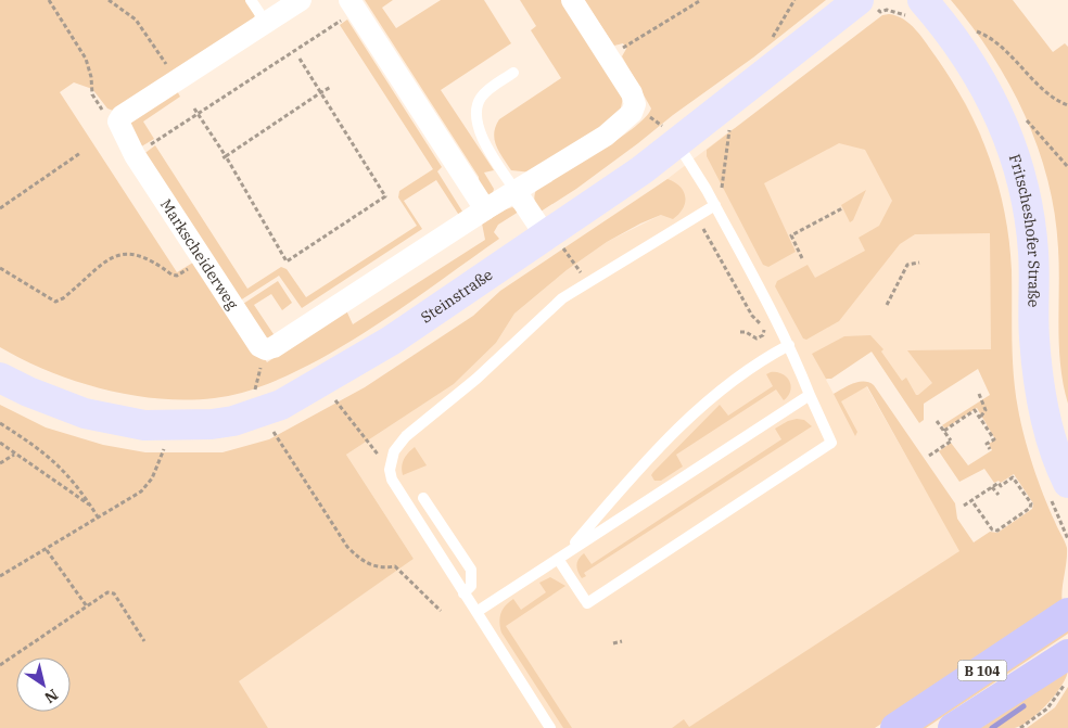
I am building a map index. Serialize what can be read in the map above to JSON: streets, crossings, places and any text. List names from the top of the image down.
{
  "streets": {
    "main road": ["B 104"],
    "street": ["Fritscheshofer Straße", "Markscheiderweg", "Steinstraße"]
  },
  "north": "bottom right"
}
